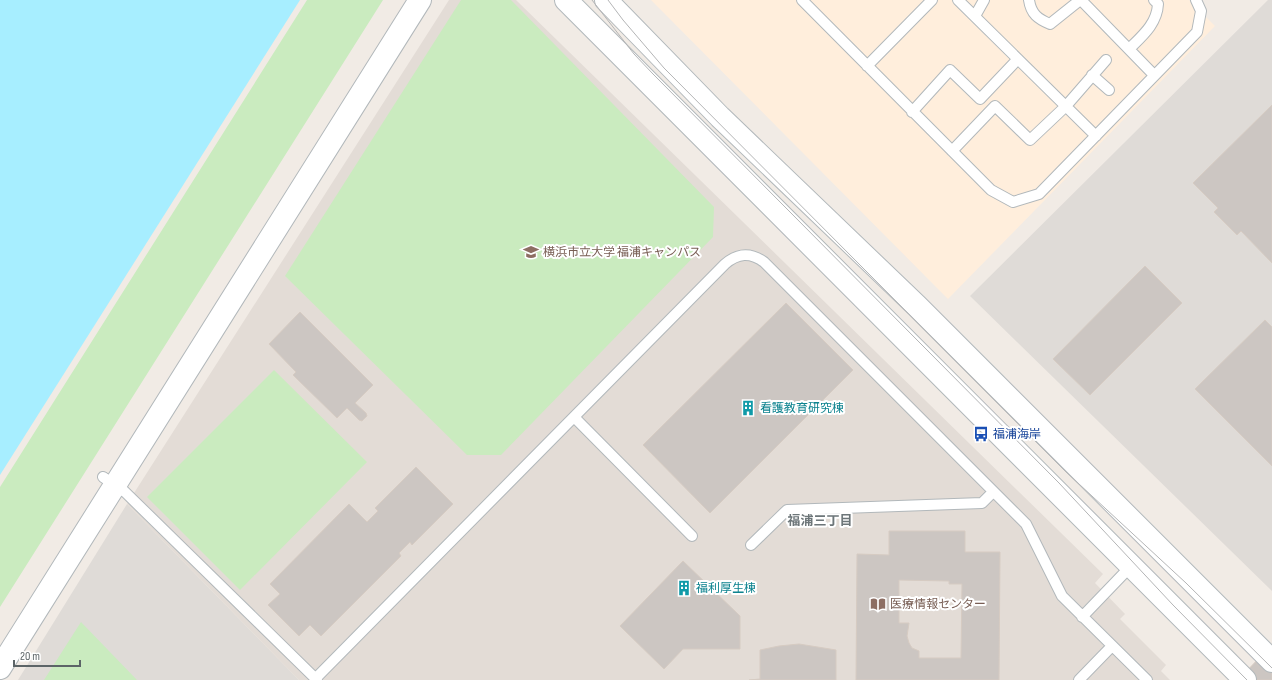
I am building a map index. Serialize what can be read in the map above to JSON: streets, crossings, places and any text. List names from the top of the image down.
{
  "districts": ["福浦三丁目"],
  "places": {
    "school or university": ["横浜市立大学 福浦キャンパス"],
    "building": ["看護教育研究棟", "福利厚生棟"],
    "bus stop": ["福浦海岸"],
    "library": ["医療情報センター"]
  },
  "scale_bar": "20 m"
}
